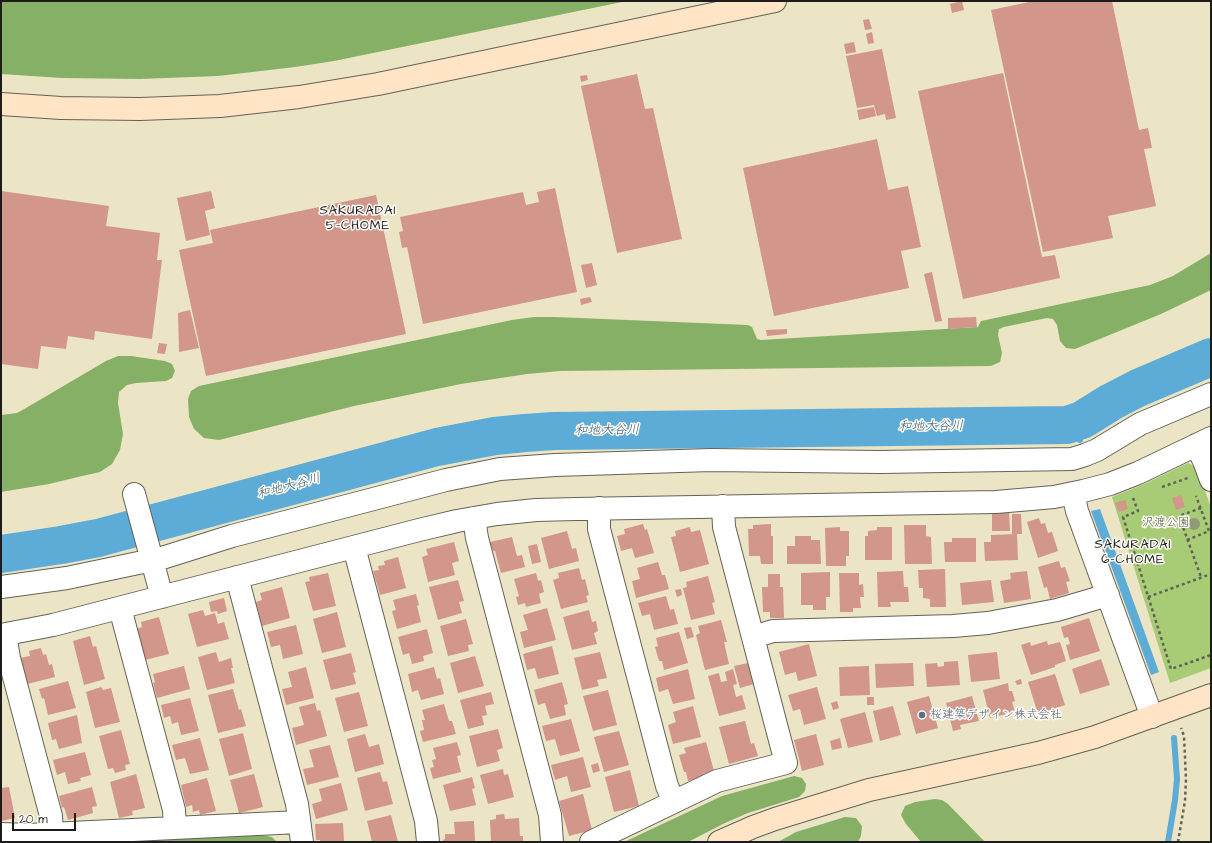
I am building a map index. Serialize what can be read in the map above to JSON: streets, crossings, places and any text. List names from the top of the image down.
{
  "districts": ["SAKURADAI 5-CHOME", "SAKURADAI 6-CHOME"],
  "water": ["和地大谷川"],
  "parks": ["沢渡公園"],
  "places": ["桜建築デザイン株式会社"],
  "scale_bar": "20 m"
}
